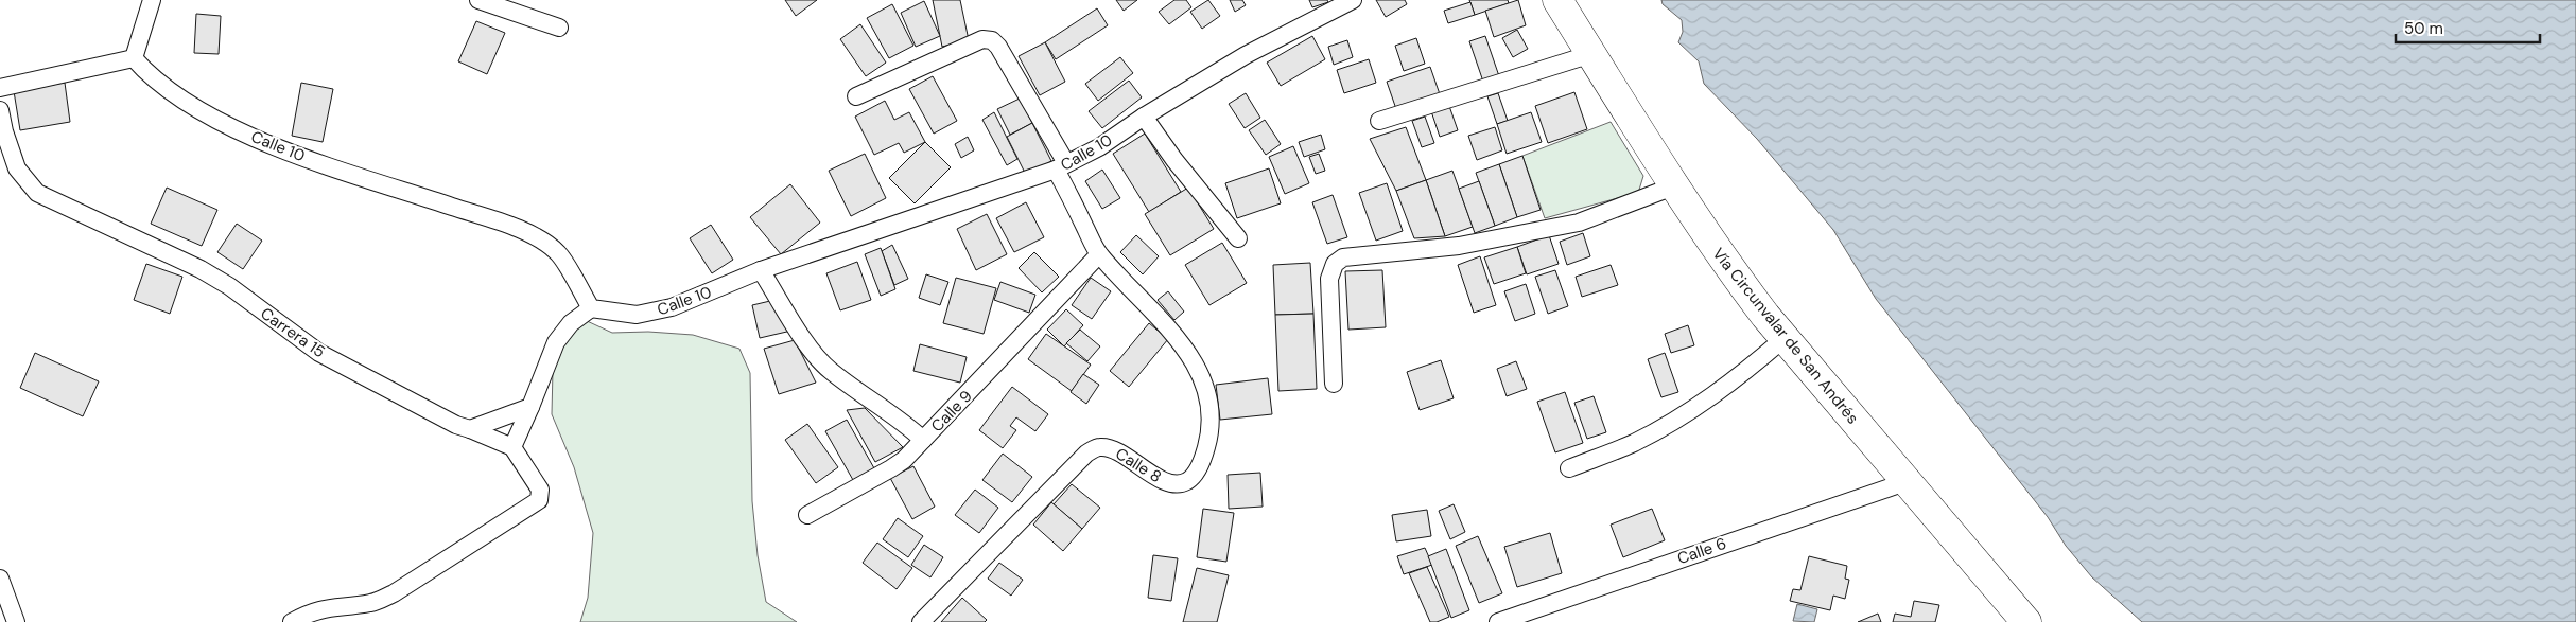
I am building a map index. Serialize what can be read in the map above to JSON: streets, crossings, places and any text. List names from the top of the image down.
{
  "streets": {
    "highway": ["Vía Circunvalar de San Andrés"],
    "street": [
      "Calle 10",
      "Carrera 15",
      "Calle 9",
      "Calle 8",
      "Calle 6"
    ]
  },
  "crossings": [
    ["Calle 10", "Calle 9"],
    ["Calle 10", "Calle 8"],
    ["Vía Circunvalar de San Andrés", "Calle 6"],
    ["Calle 9", "Calle 8"]
  ],
  "scale_bar": "50 m"
}
